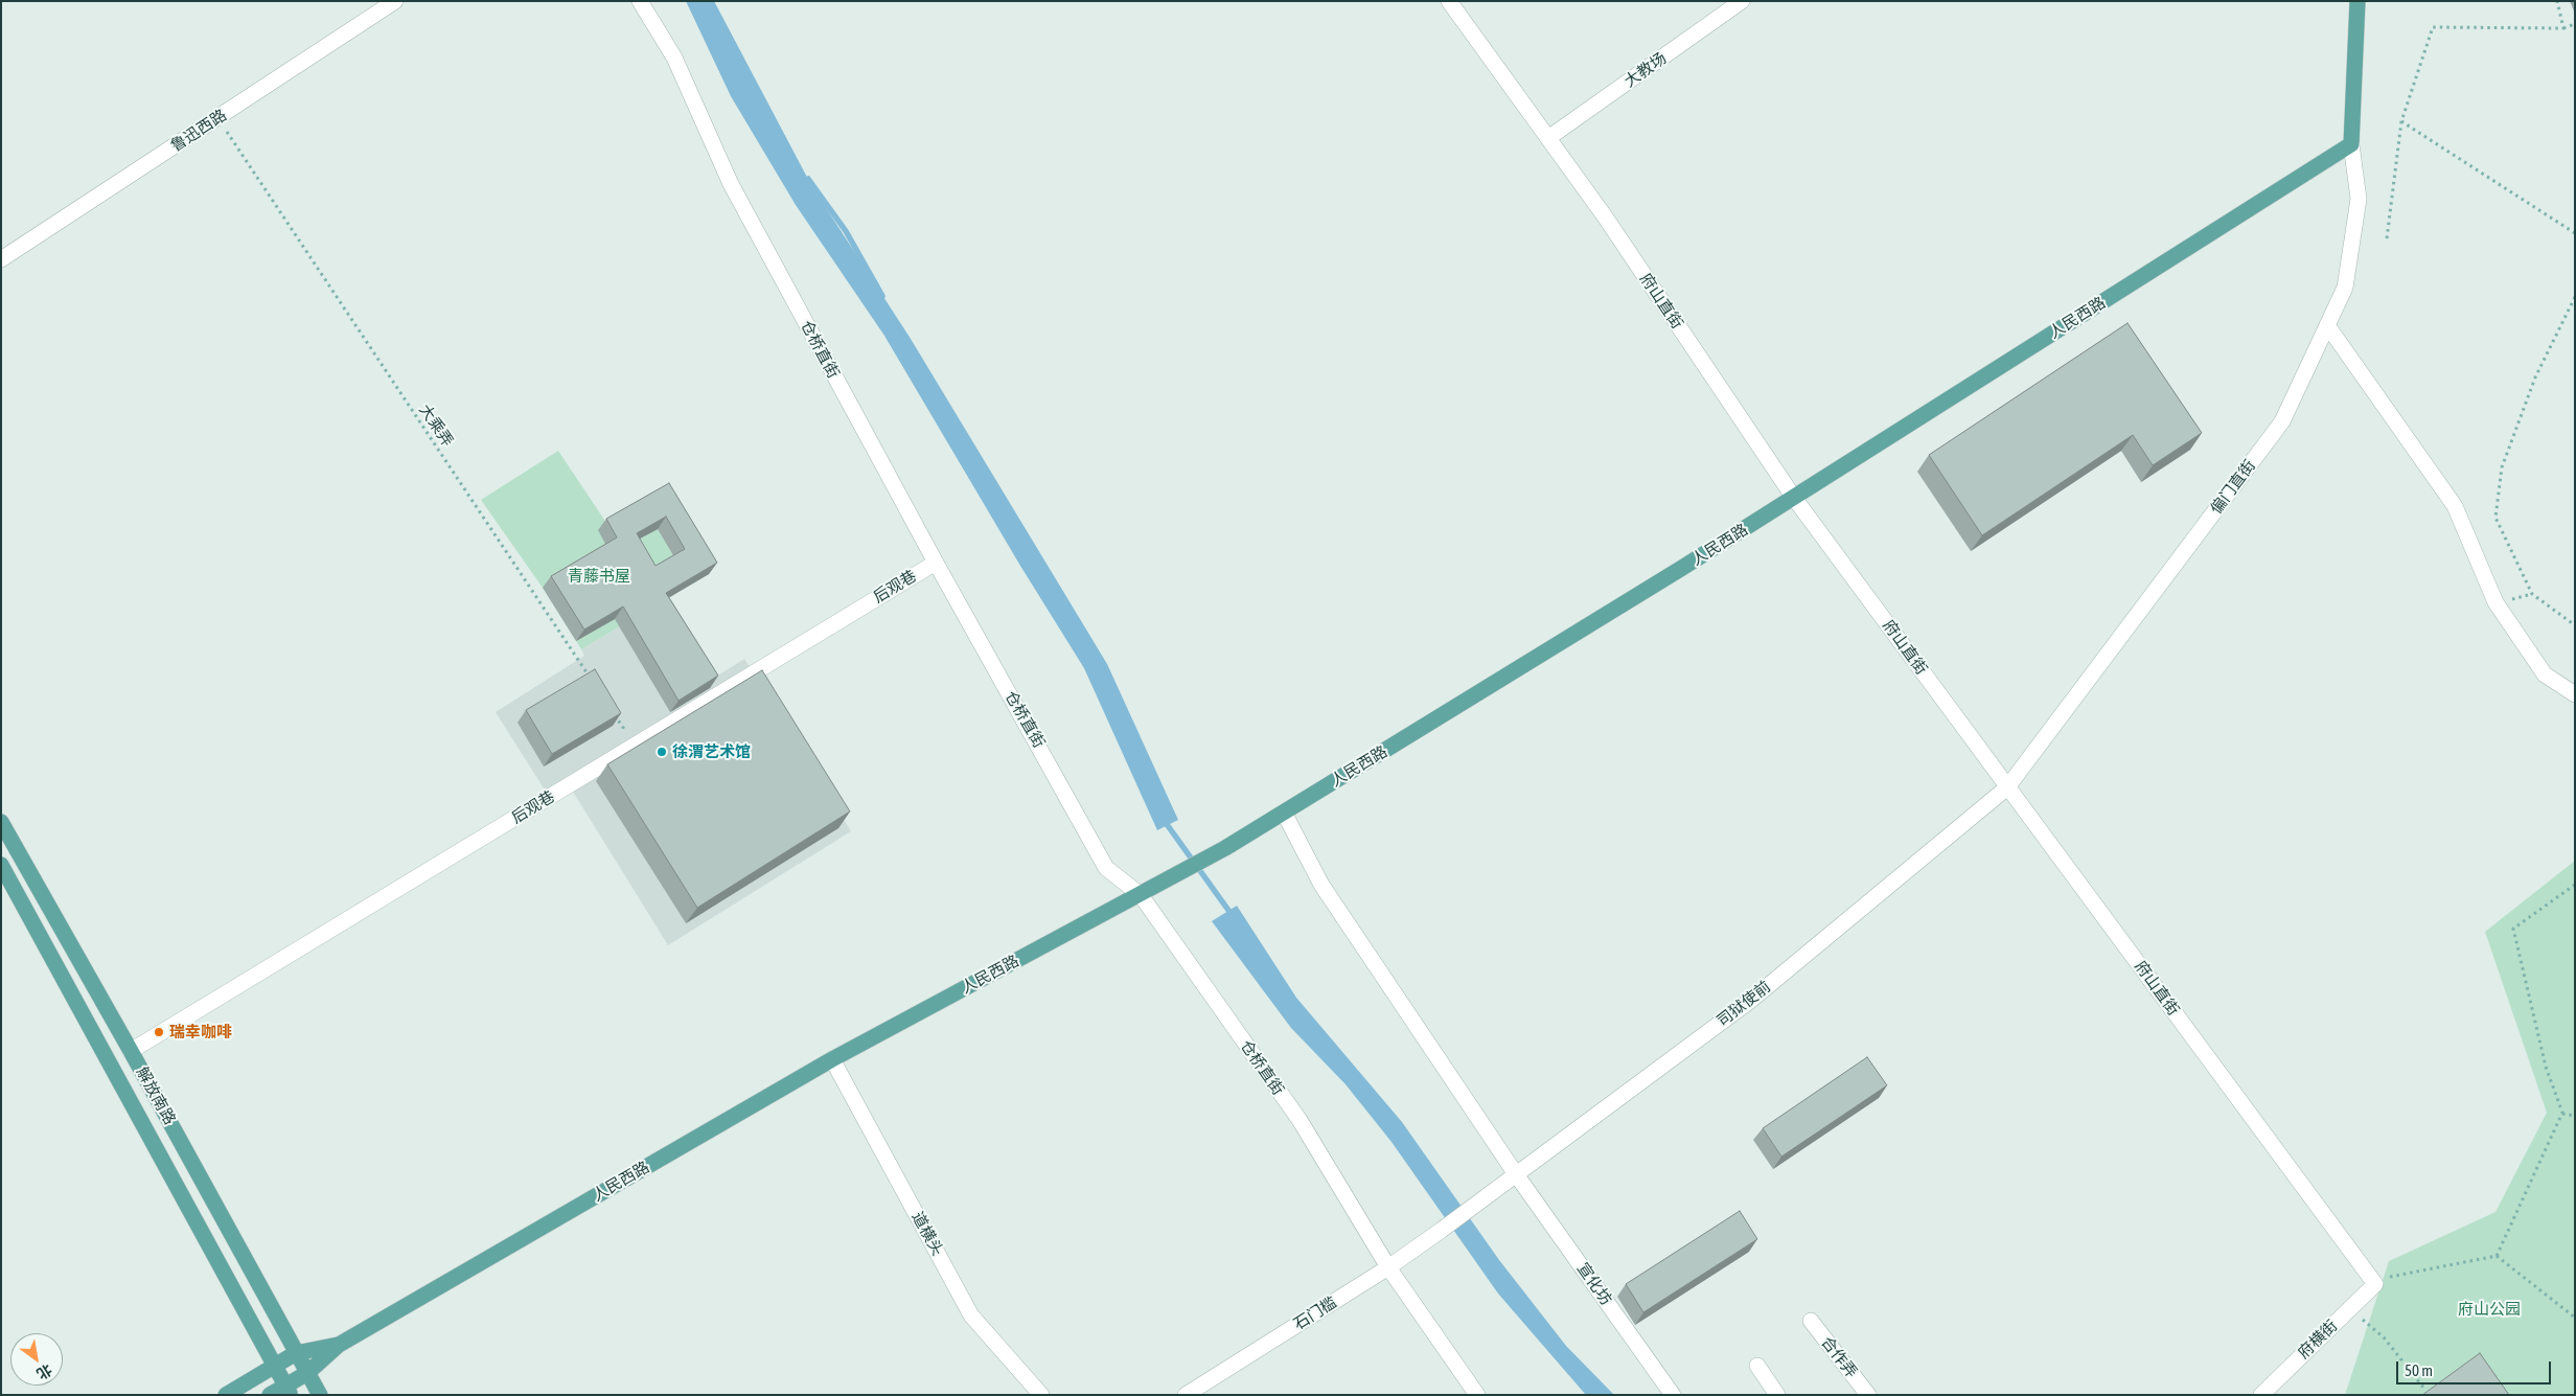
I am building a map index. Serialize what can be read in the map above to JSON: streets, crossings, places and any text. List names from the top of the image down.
{
  "streets": {
    "main road": ["人民西路", "解放南路"],
    "street": [
      "大教场",
      "鲁迅西路",
      "府山直街",
      "仓桥直街",
      "偏门直街",
      "后观巷",
      "司狱使前",
      "道横头",
      "宣化坊",
      "石门槛",
      "府横街",
      "合作弄"
    ],
    "path": ["大乘弄"]
  },
  "crossings": [
    ["大教场", "府山直街"],
    ["鲁迅西路", "大乘弄"],
    ["府山直街", "人民西路"],
    ["府山直街", "偏门直街"],
    ["府山直街", "司狱使前"],
    ["府山直街", "府横街"],
    ["人民西路", "仓桥直街"],
    ["人民西路", "偏门直街"],
    ["人民西路", "道横头"],
    ["人民西路", "宣化坊"],
    ["仓桥直街", "后观巷"],
    ["仓桥直街", "石门槛"],
    ["偏门直街", "司狱使前"],
    ["后观巷", "解放南路"],
    ["司狱使前", "宣化坊"],
    ["司狱使前", "石门槛"]
  ],
  "parks": ["青藤书屋", "府山公园"],
  "places": ["徐渭艺术馆", "瑞幸咖啡"],
  "scale_bar": "50 m",
  "north": "bottom right"
}
